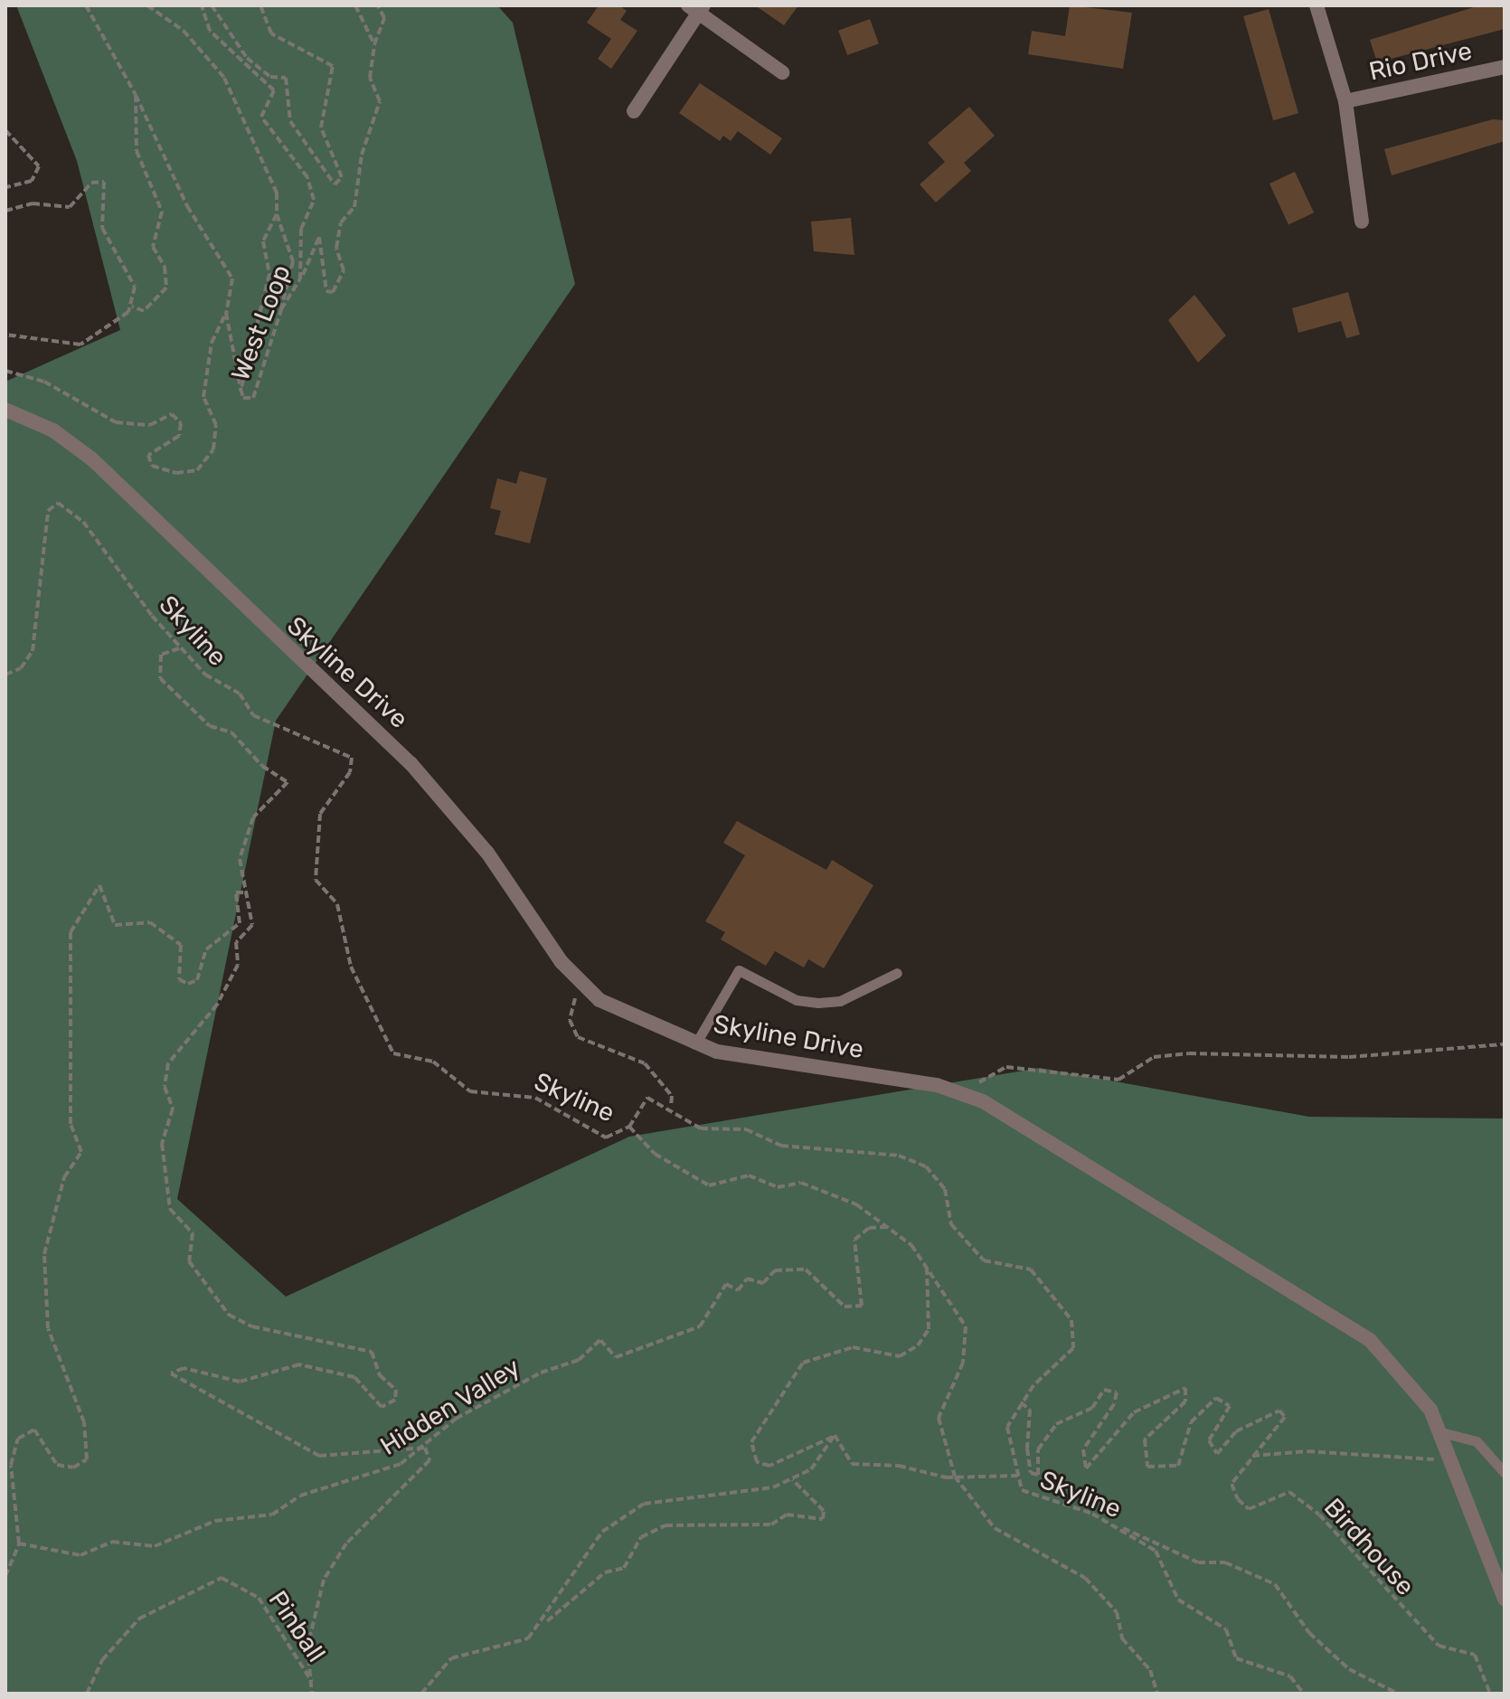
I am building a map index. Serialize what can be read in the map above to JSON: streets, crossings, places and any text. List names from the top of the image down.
{
  "streets": {
    "street": ["Rio Drive", "Skyline Drive"],
    "path": [
      "West Loop",
      "Skyline",
      "Hidden Valley",
      "Birdhouse",
      "Pinball"
    ]
  },
  "crossings": [
    ["Skyline", "Birdhouse"]
  ]
}
